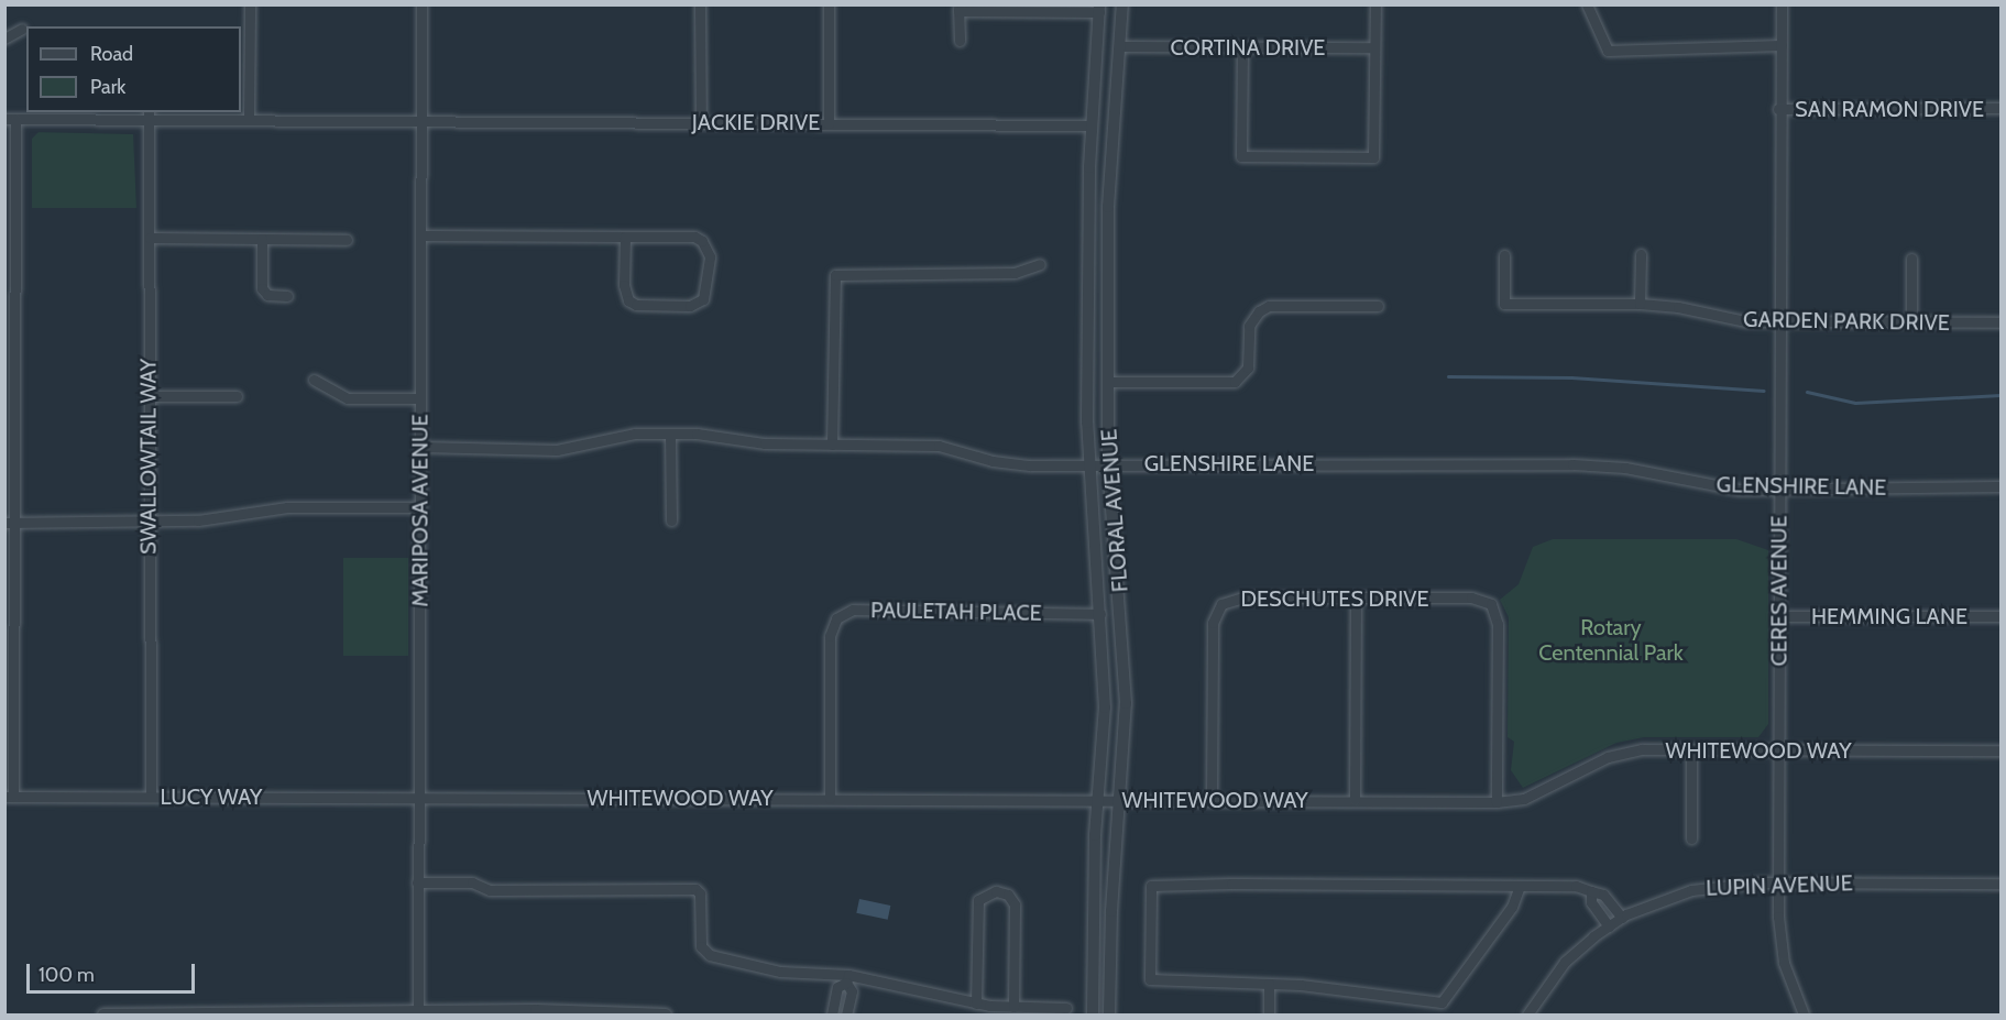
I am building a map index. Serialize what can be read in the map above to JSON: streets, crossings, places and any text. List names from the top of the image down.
{
  "streets": {
    "street": [
      "CORTINA DRIVE",
      "SAN RAMON DRIVE",
      "JACKIE DRIVE",
      "GARDEN PARK DRIVE",
      "SWALLOWTAIL WAY",
      "GLENSHIRE LANE",
      "MARIPOSA AVENUE",
      "FLORAL AVENUE",
      "CERES AVENUE",
      "DESCHUTES DRIVE",
      "PAULETAH PLACE",
      "HEMMING LANE",
      "WHITEWOOD WAY",
      "LUCY WAY",
      "LUPIN AVENUE"
    ]
  },
  "crossings": [
    ["CORTINA DRIVE", "FLORAL AVENUE"],
    ["SAN RAMON DRIVE", "CERES AVENUE"],
    ["JACKIE DRIVE", "SWALLOWTAIL WAY"],
    ["JACKIE DRIVE", "MARIPOSA AVENUE"],
    ["JACKIE DRIVE", "FLORAL AVENUE"],
    ["GARDEN PARK DRIVE", "CERES AVENUE"],
    ["SWALLOWTAIL WAY", "LUCY WAY"],
    ["GLENSHIRE LANE", "MARIPOSA AVENUE"],
    ["GLENSHIRE LANE", "FLORAL AVENUE"],
    ["GLENSHIRE LANE", "CERES AVENUE"],
    ["MARIPOSA AVENUE", "WHITEWOOD WAY"],
    ["MARIPOSA AVENUE", "LUCY WAY"],
    ["FLORAL AVENUE", "PAULETAH PLACE"],
    ["FLORAL AVENUE", "WHITEWOOD WAY"],
    ["CERES AVENUE", "HEMMING LANE"],
    ["CERES AVENUE", "WHITEWOOD WAY"],
    ["CERES AVENUE", "LUPIN AVENUE"],
    ["DESCHUTES DRIVE", "WHITEWOOD WAY"],
    ["PAULETAH PLACE", "WHITEWOOD WAY"],
    ["WHITEWOOD WAY", "LUCY WAY"]
  ],
  "parks": ["Rotary Centennial Park"],
  "legend": ["Road", "Park"],
  "scale_bar": "100 m"
}
